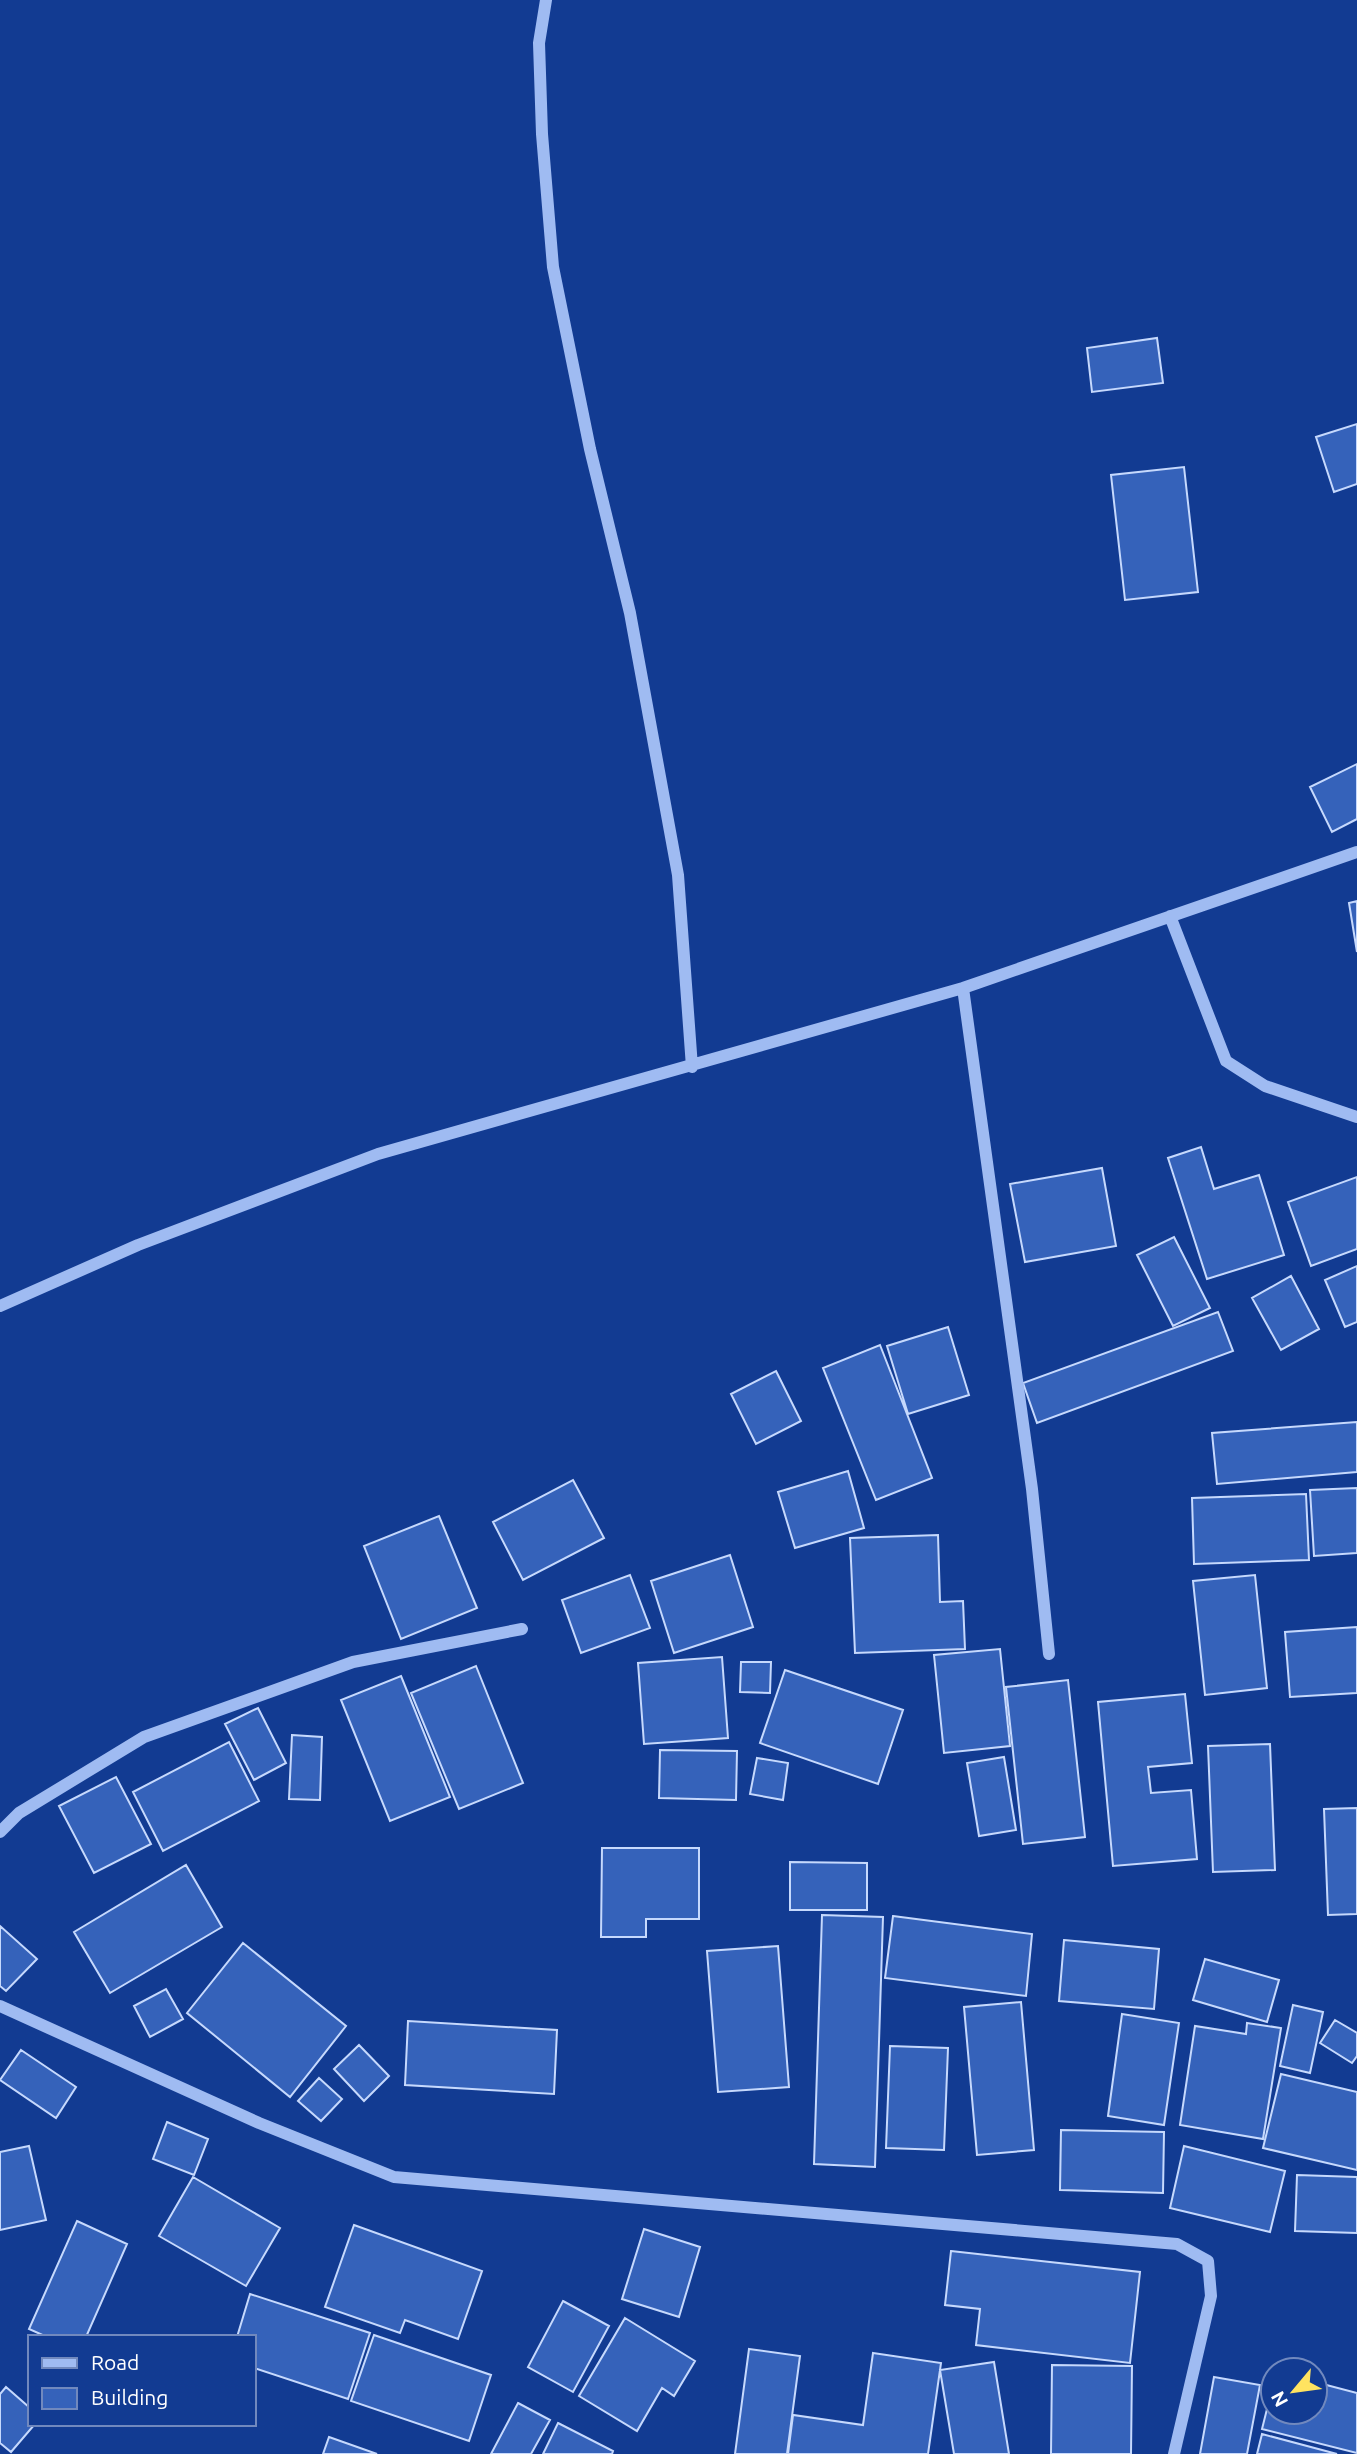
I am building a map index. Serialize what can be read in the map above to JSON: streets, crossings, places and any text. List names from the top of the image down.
{
  "legend": ["Road", "Building"],
  "north": "bottom left"
}
